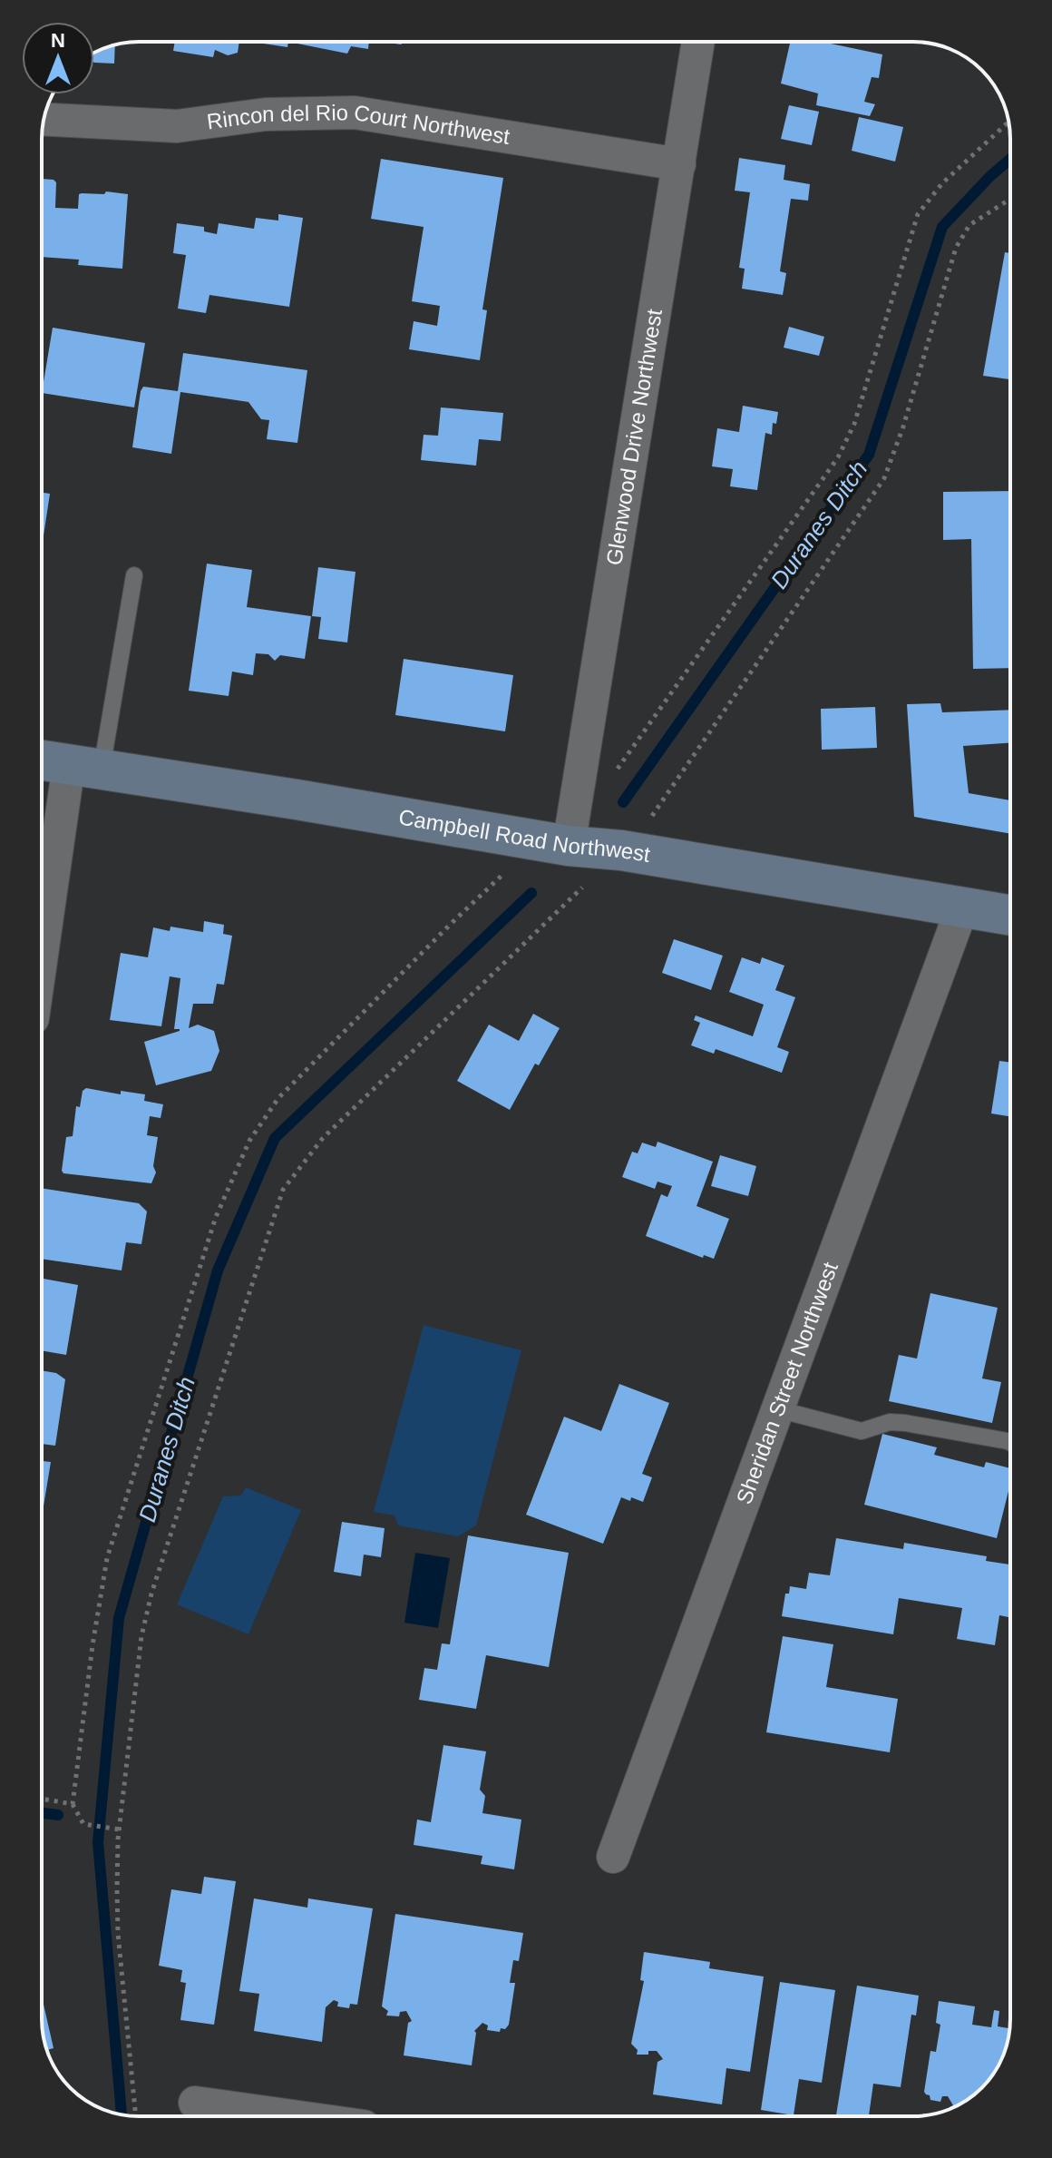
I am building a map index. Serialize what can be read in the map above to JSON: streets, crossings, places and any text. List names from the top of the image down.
{
  "streets": {
    "street": [
      "Rincon del Rio Court Northwest",
      "Glenwood Drive Northwest",
      "Campbell Road Northwest",
      "Sheridan Street Northwest"
    ]
  },
  "crossings": [
    ["Rincon del Rio Court Northwest", "Glenwood Drive Northwest"],
    ["Glenwood Drive Northwest", "Campbell Road Northwest"],
    ["Campbell Road Northwest", "Sheridan Street Northwest"]
  ],
  "water": ["Duranes Ditch"],
  "north": "top"
}
